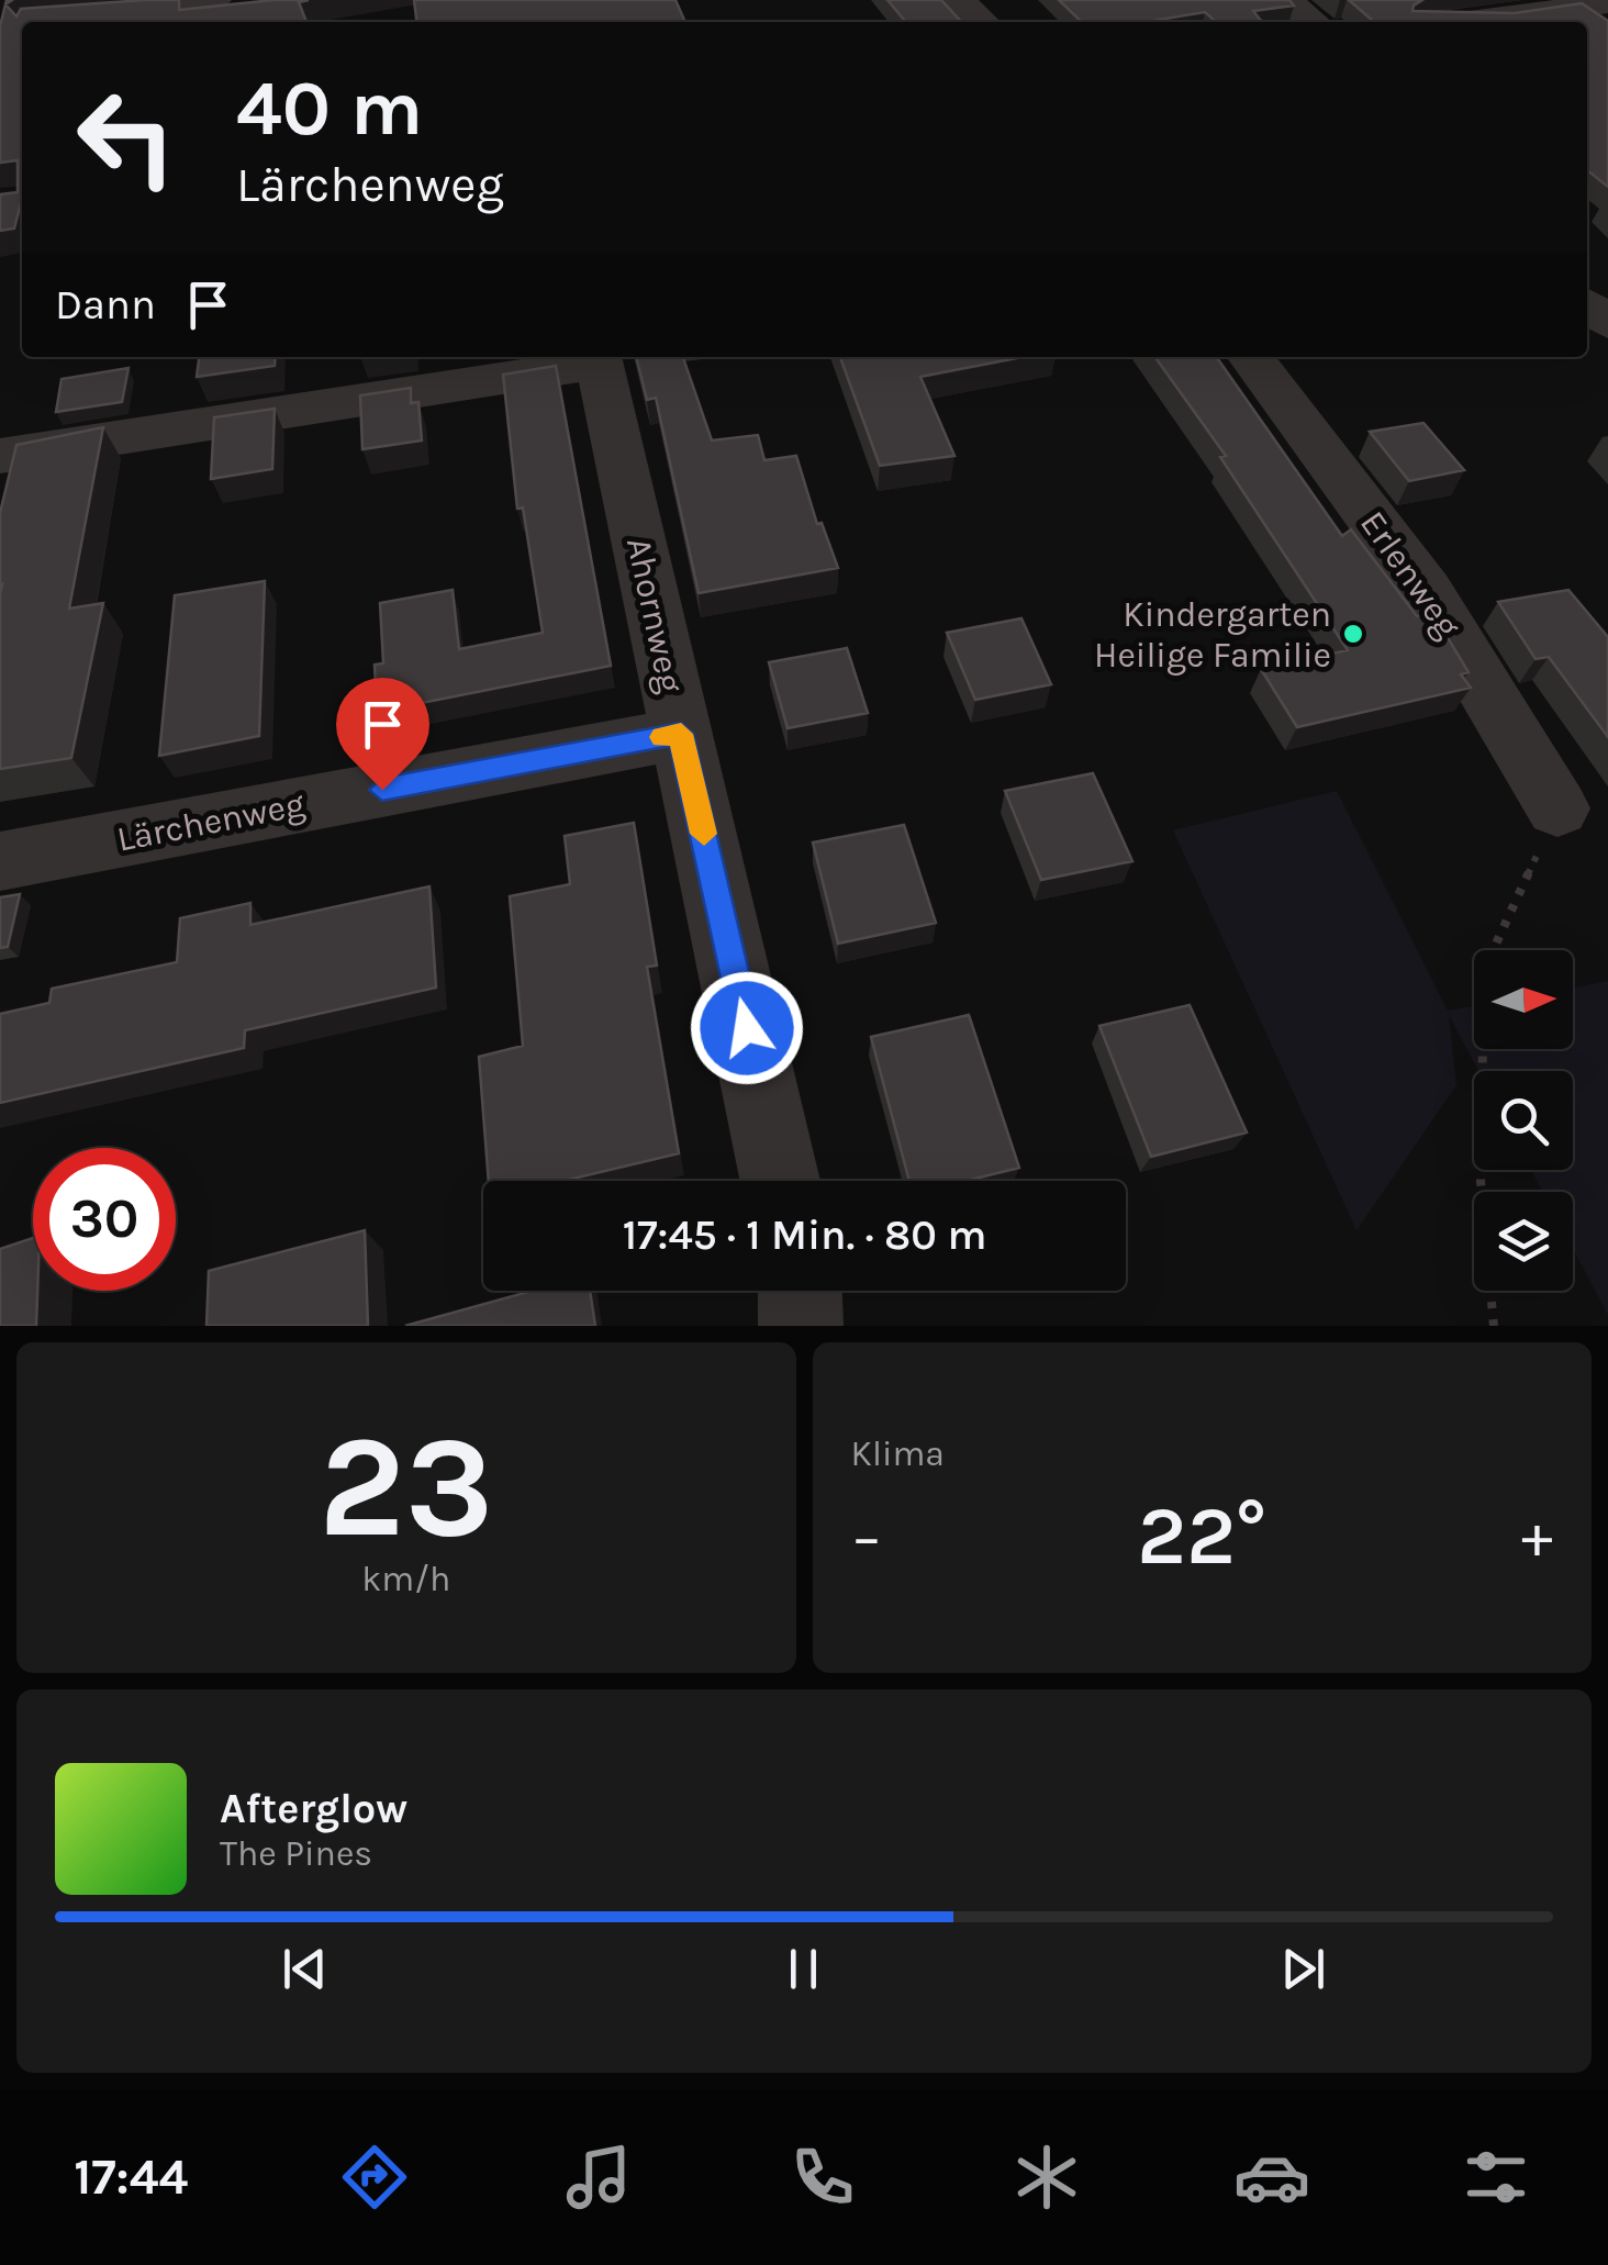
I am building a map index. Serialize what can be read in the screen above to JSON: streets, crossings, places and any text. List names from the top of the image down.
{
  "streets": {
    "street": ["Erlenweg", "Ahornweg", "Lärchenweg"]
  },
  "crossings": [
    ["Ahornweg", "Lärchenweg"]
  ],
  "places": ["Kindergarten Heilige Familie"],
  "north": "right",
  "page": {
    "turn": ["40 m", "Lärchenweg"],
    "then": "Dann",
    "limit": "30",
    "trip": "17:45 · 1 Min. · 80 m",
    "tile": [
      ["23", "km/h"],
      "Klima"
    ],
    "heat": ["−", "22°", "+"],
    "song": ["Afterglow", "The Pines"],
    "tabs": "17:44"
  }
}
